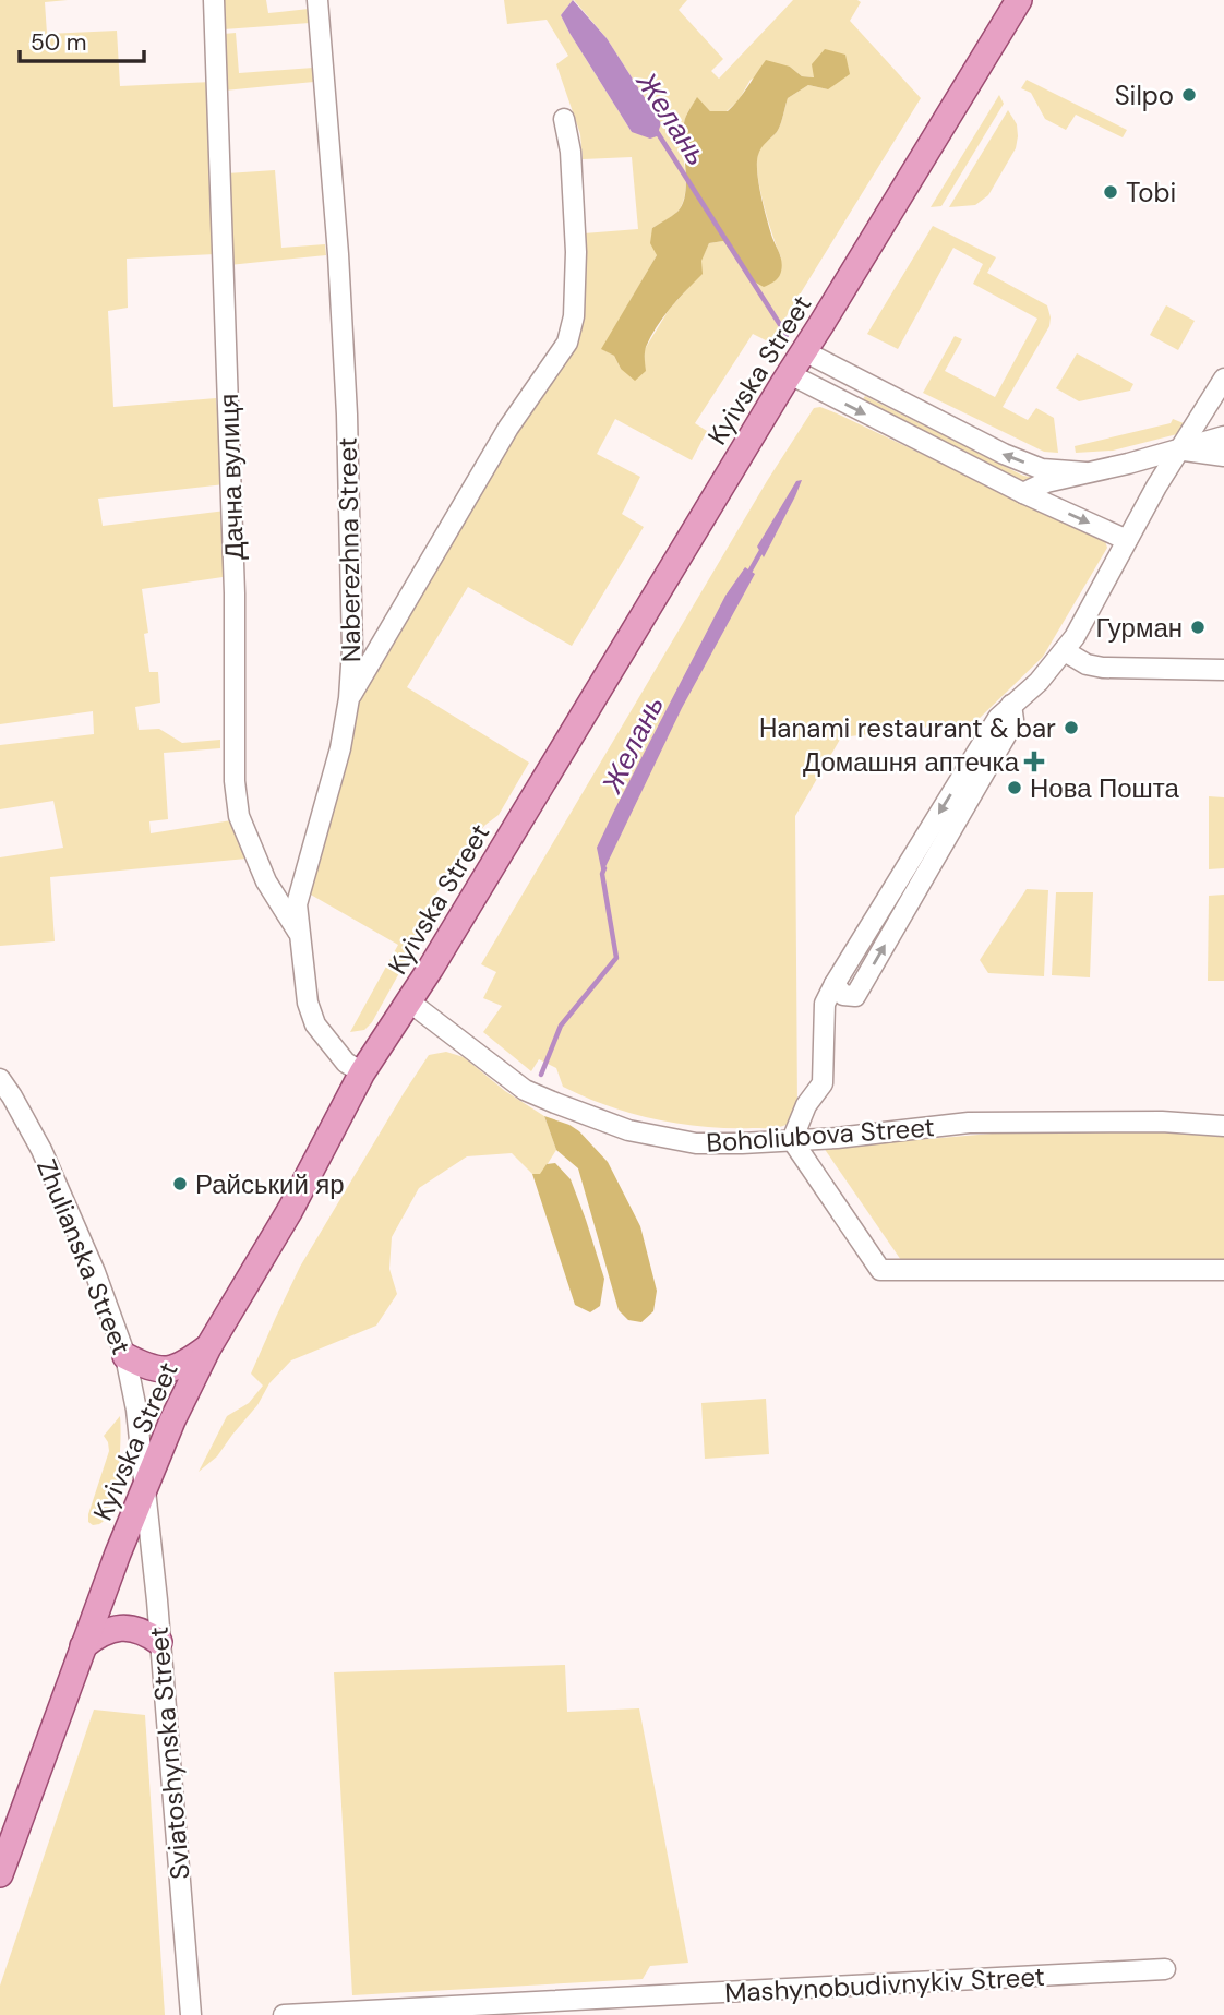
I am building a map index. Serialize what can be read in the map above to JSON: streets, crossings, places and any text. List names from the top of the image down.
{
  "streets": {
    "main road": ["Kyivska Street"],
    "street": [
      "Дачна вулиця",
      "Naberezhna Street",
      "Boholiubova Street",
      "Zhulianska Street",
      "Sviatoshynska Street",
      "Mashynobudivnykiv Street"
    ]
  },
  "crossings": [
    ["Kyivska Street", "Naberezhna Street"],
    ["Kyivska Street", "Boholiubova Street"],
    ["Kyivska Street", "Zhulianska Street"],
    ["Kyivska Street", "Sviatoshynska Street"],
    ["Дачна вулиця", "Naberezhna Street"],
    ["Zhulianska Street", "Sviatoshynska Street"]
  ],
  "water": ["Желань"],
  "places": {
    "other": [
      "Silpo",
      "Tobi",
      "Гурман",
      "Hanami restaurant & bar",
      "Нова Пошта",
      "Райський яр"
    ],
    "health": ["Домашня аптечка"]
  },
  "scale_bar": "50 m"
}
